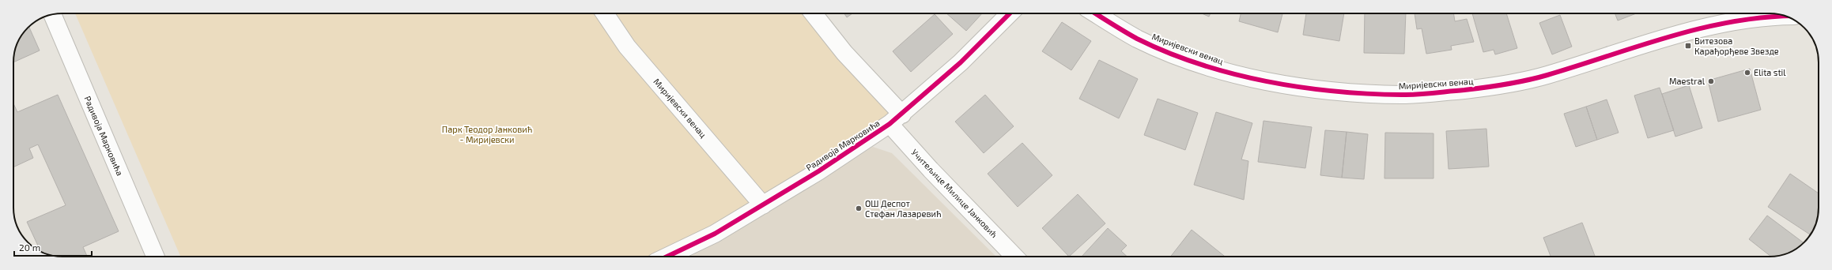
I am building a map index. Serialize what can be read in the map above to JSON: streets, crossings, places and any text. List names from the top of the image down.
{
  "streets": {
    "street": ["Миријевски венац", "Радивоја Марковића", "Учитељице Милице Јанковић"]
  },
  "crossings": [
    ["Миријевски венац", "Радивоја Марковића"],
    ["Радивоја Марковића", "Учитељице Милице Јанковић"]
  ],
  "parks": ["Парк Теодор Јанковић - Миријевски"],
  "places": {
    "transit": ["Витезова Карађорђеве Звезде"],
    "other": ["Elita stil", "Maestral", "ОШ Деспот Стефан Лазаревић"]
  },
  "scale_bar": "20 m"
}
